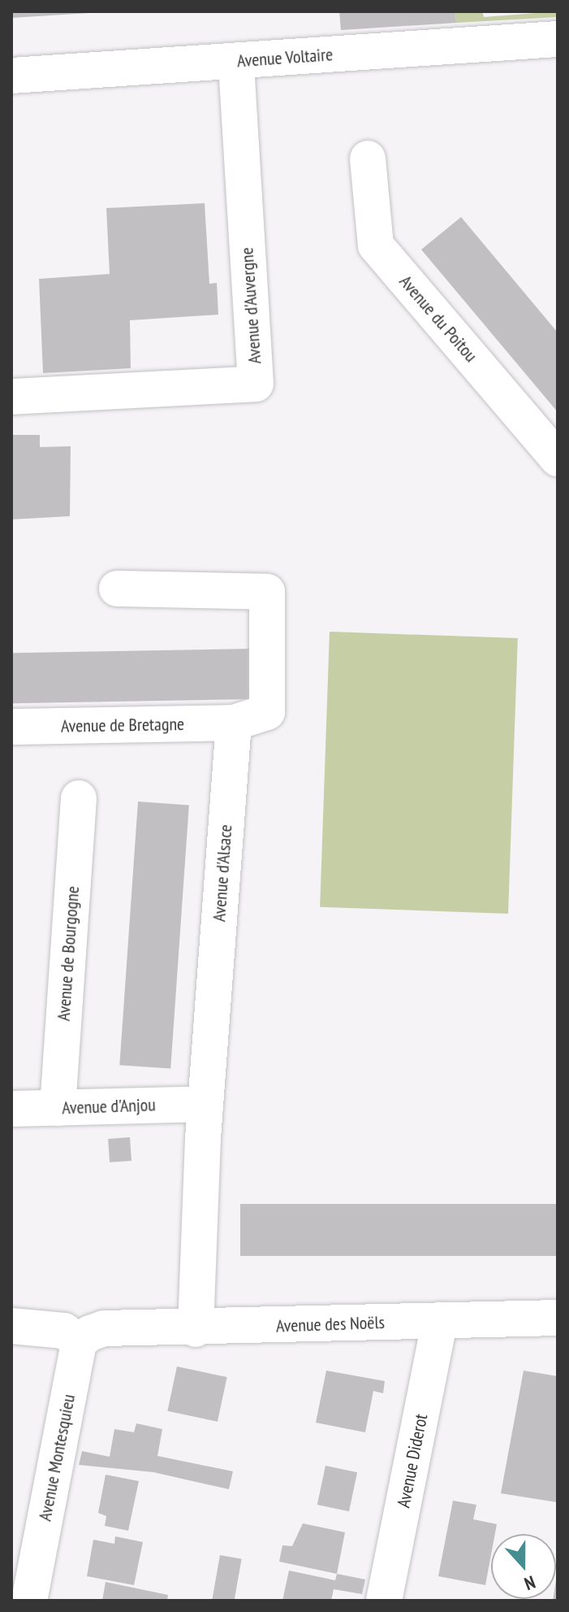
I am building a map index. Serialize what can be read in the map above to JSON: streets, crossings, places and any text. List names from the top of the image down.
{
  "streets": {
    "street": [
      "Avenue Voltaire",
      "Avenue d'Auvergne",
      "Avenue du Poitou",
      "Avenue de Bretagne",
      "Avenue d'Alsace",
      "Avenue de Bourgogne",
      "Avenue d'Anjou",
      "Avenue des Noëls",
      "Avenue Montesquieu",
      "Avenue Diderot"
    ]
  },
  "crossings": [
    ["Avenue Voltaire", "Avenue d'Auvergne"],
    ["Avenue de Bretagne", "Avenue d'Alsace"],
    ["Avenue d'Alsace", "Avenue d'Anjou"],
    ["Avenue d'Alsace", "Avenue des Noëls"],
    ["Avenue de Bourgogne", "Avenue d'Anjou"],
    ["Avenue des Noëls", "Avenue Montesquieu"],
    ["Avenue des Noëls", "Avenue Diderot"]
  ],
  "north": "bottom"
}
